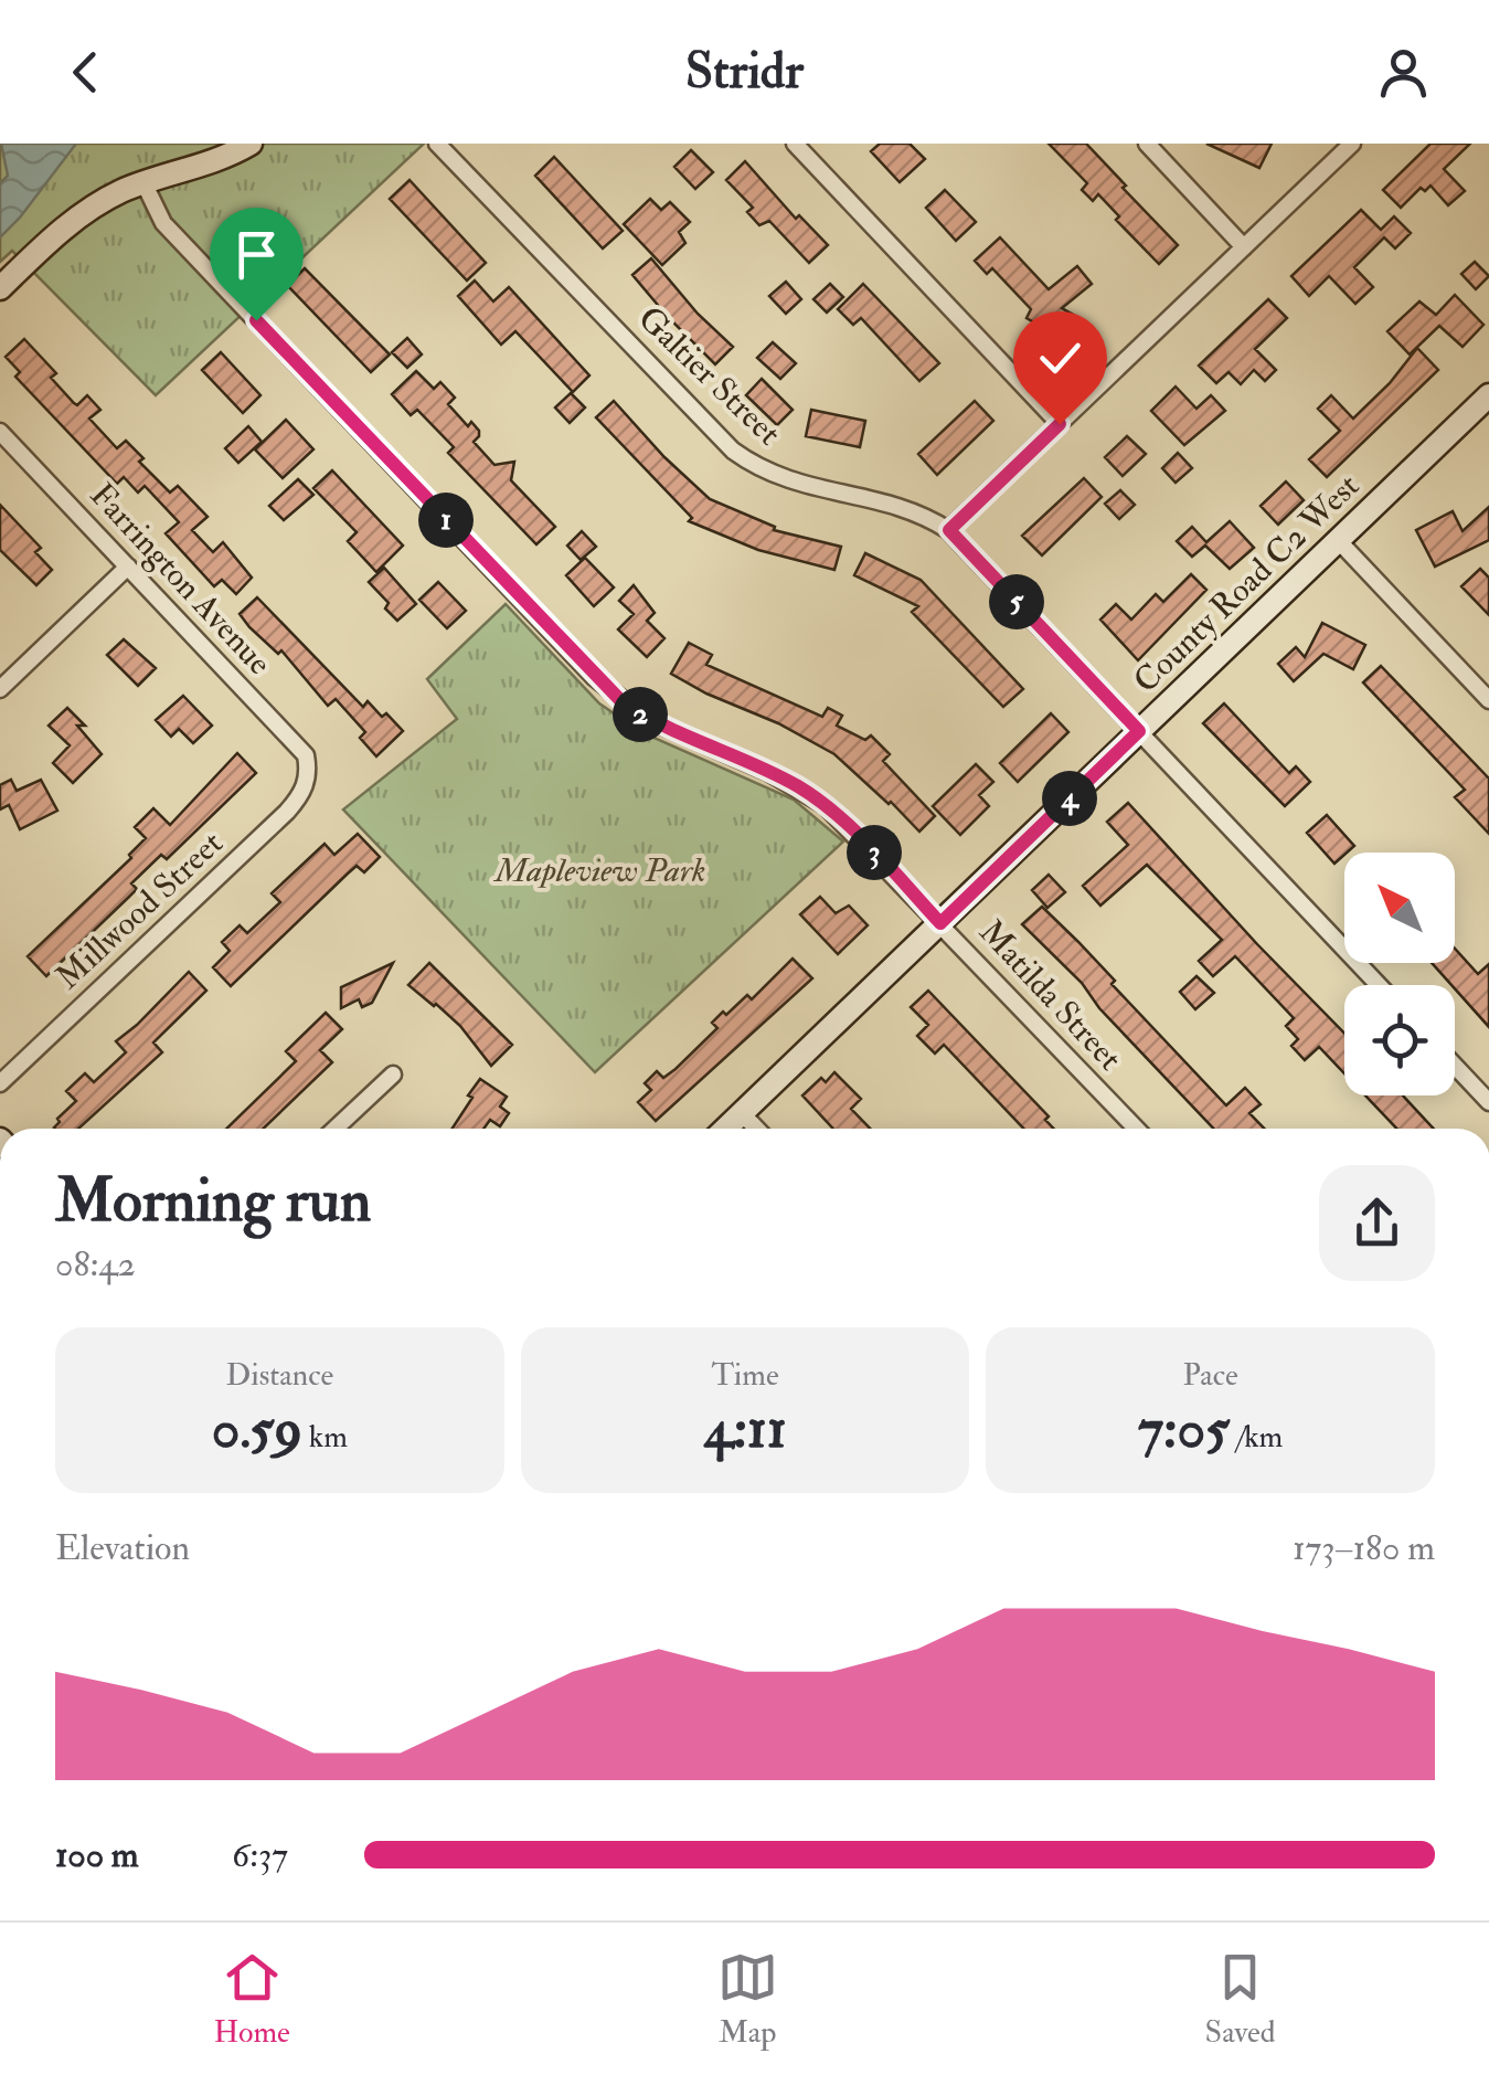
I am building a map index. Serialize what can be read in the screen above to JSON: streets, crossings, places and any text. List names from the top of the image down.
{
  "streets": {
    "street": [
      "Galtier Street",
      "Farrington Avenue",
      "County Road C2 West",
      "Millwood Street",
      "Matilda Street"
    ]
  },
  "crossings": [
    ["Galtier Street", "County Road C2 West"],
    ["Farrington Avenue", "Millwood Street"],
    ["County Road C2 West", "Matilda Street"]
  ],
  "parks": ["Mapleview Park"],
  "north": "top left",
  "page": {
    "header": "Stridr",
    "pins": [
      "1",
      "5",
      "2",
      "4",
      "3"
    ],
    "heading": ["Morning run", "08:42"],
    "stats": [
      ["Distance", "0.59 km"],
      ["Time", "4:11"],
      ["Pace", "7:05 /km"]
    ],
    "chart": ["Elevation", "173–180 m"],
    "list": [
      {
        "name": "100 m",
        "note": "6:37"
      }
    ],
    "tabs": ["Home", "Map", "Saved"]
  }
}
